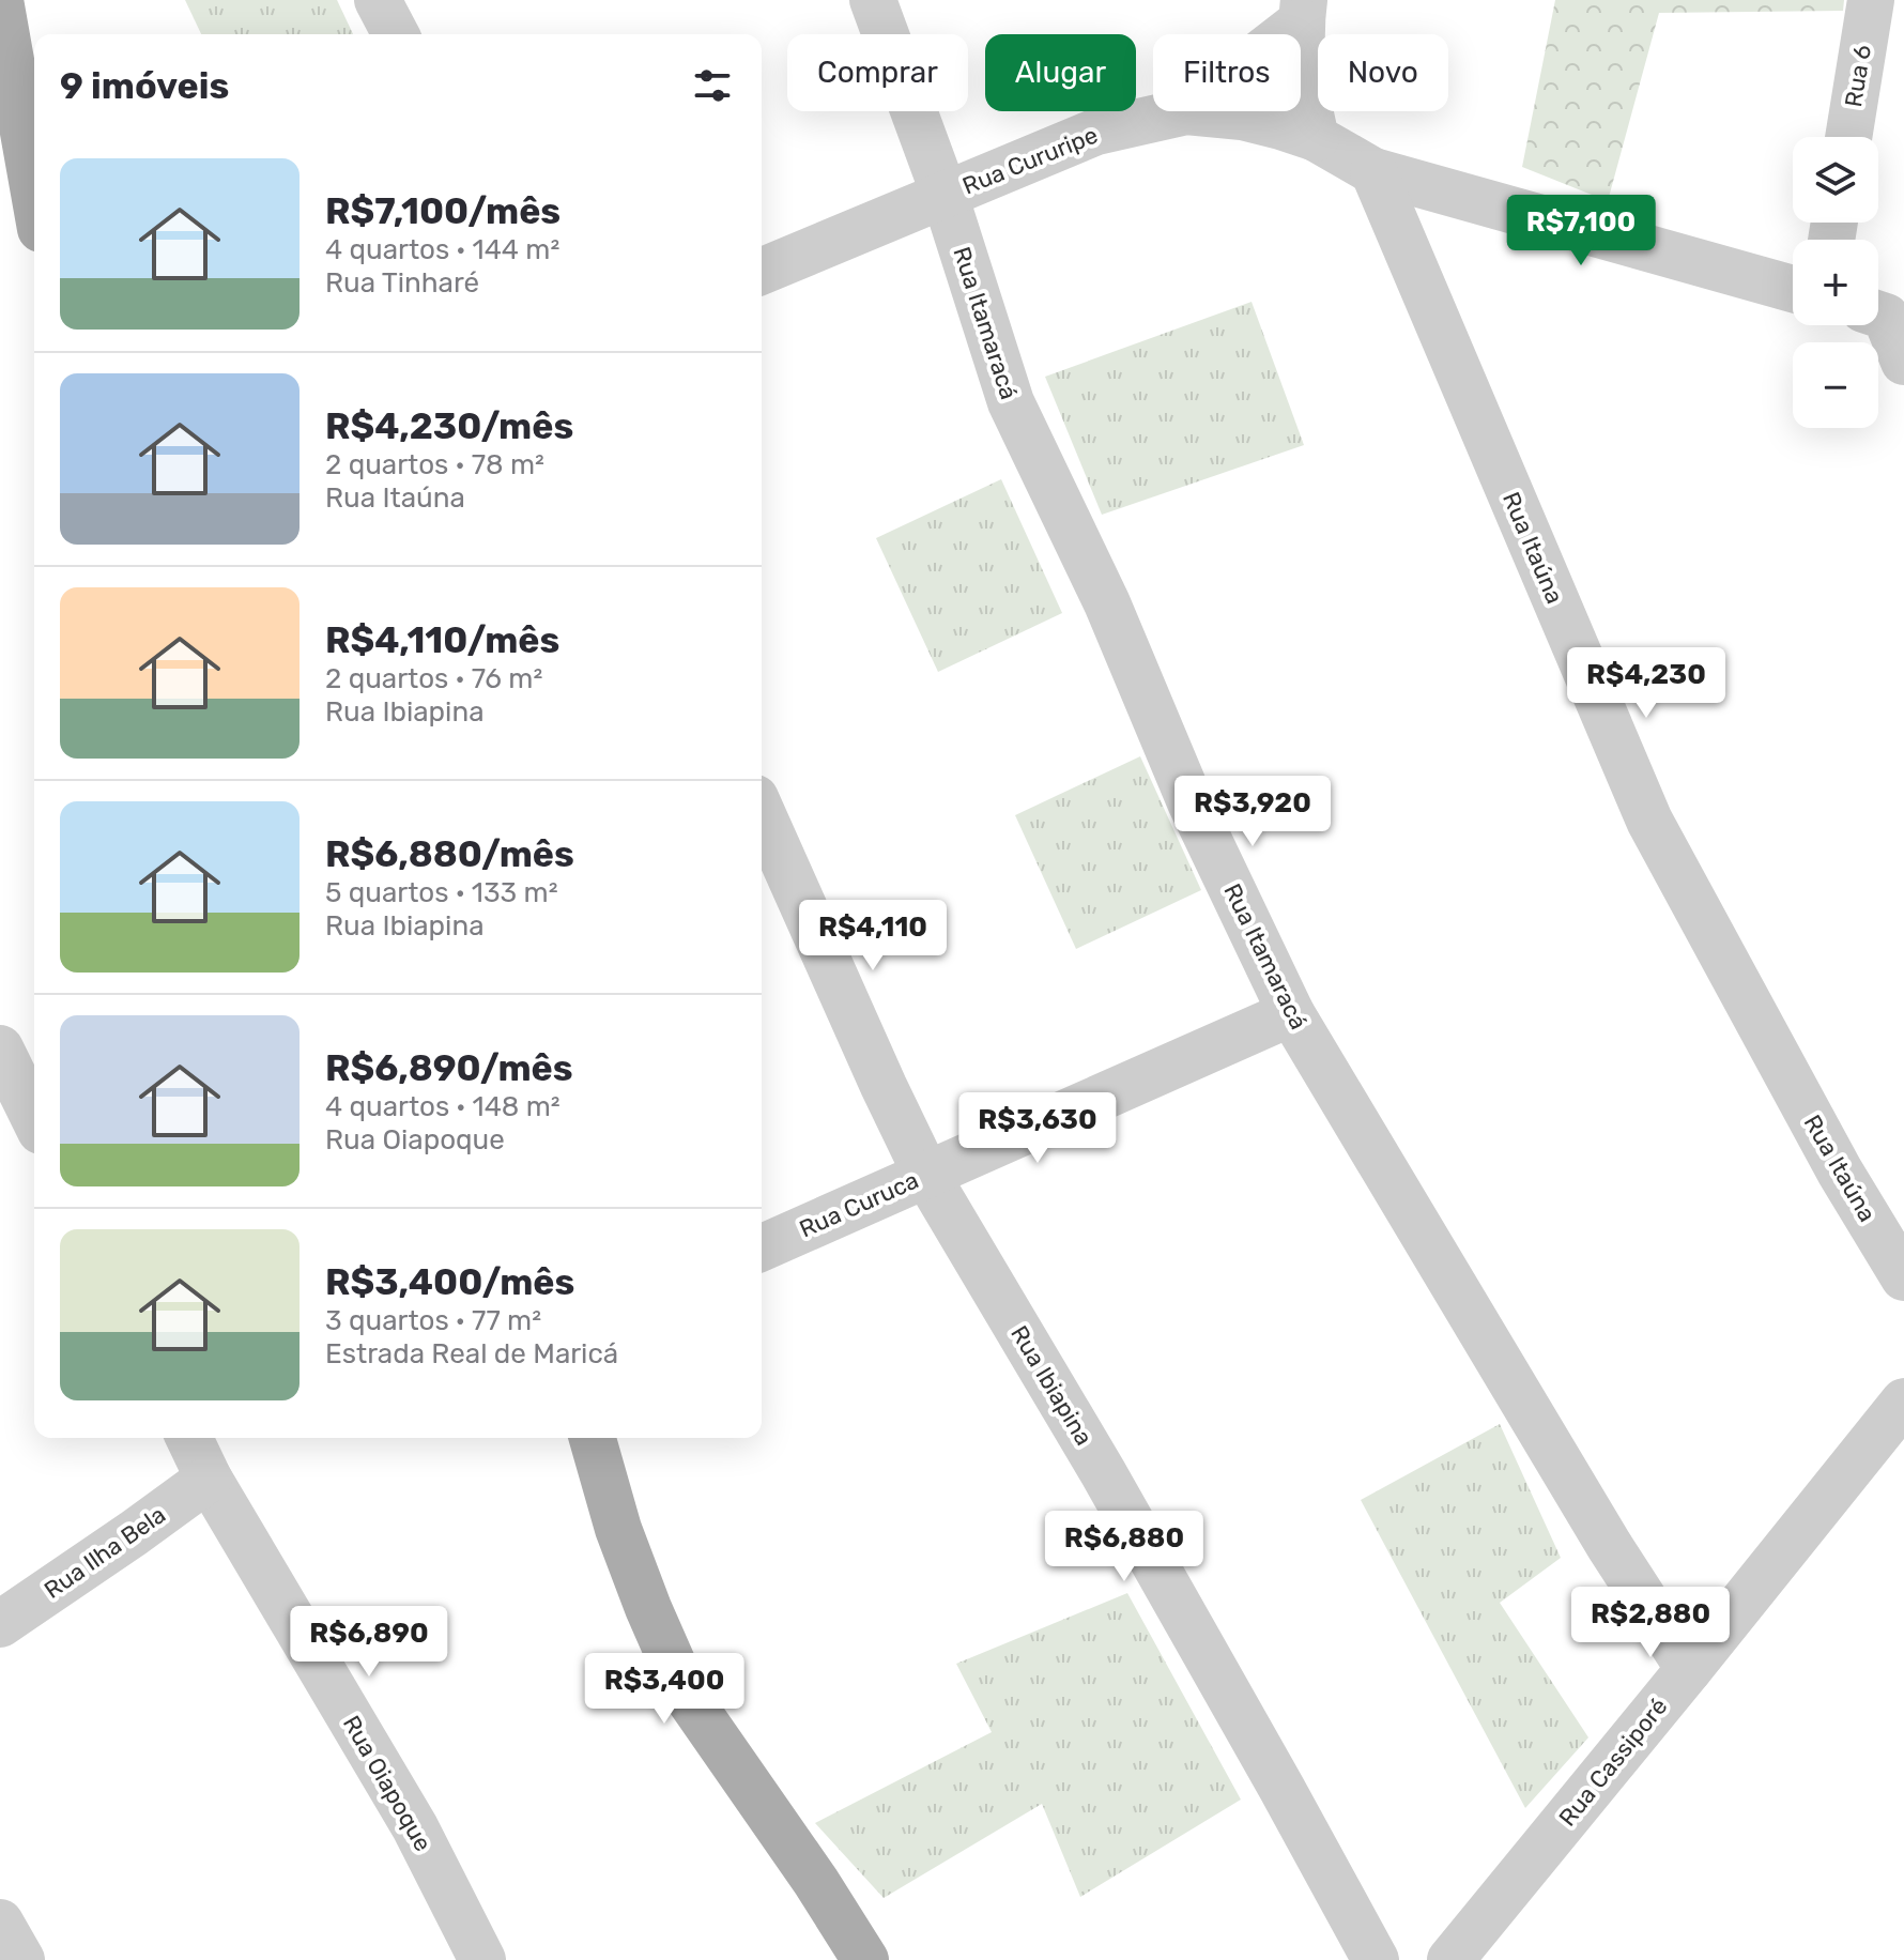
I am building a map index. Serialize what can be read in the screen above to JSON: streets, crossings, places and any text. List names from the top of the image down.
{
  "streets": {
    "street": [
      "Rua 6",
      "Rua Cururipe",
      "Rua Itamaracá",
      "Rua Itaúna",
      "Rua Curuca",
      "Rua Ibiapina",
      "Rua Ilha Bela",
      "Rua Cassiporé",
      "Rua Oiapoque"
    ]
  },
  "crossings": [
    ["Rua Cururipe", "Rua Itamaracá"],
    ["Rua Itamaracá", "Rua Curuca"],
    ["Rua Itamaracá", "Rua Cassiporé"],
    ["Rua Curuca", "Rua Ibiapina"],
    ["Rua Ilha Bela", "Rua Oiapoque"]
  ],
  "page": {
    "chip": [
      "Comprar",
      "Alugar",
      "Filtros",
      "Novo"
    ],
    "heading": "9 imóveis",
    "map_buttons": ["+", "−"],
    "list": [
      {
        "name": "R$7,100/mês",
        "note": "4 quartos · 144 m² · Rua Tinharé"
      },
      {
        "name": "R$4,230/mês",
        "note": "2 quartos · 78 m² · Rua Itaúna"
      },
      {
        "name": "R$4,110/mês",
        "note": "2 quartos · 76 m² · Rua Ibiapina"
      },
      {
        "name": "R$6,880/mês",
        "note": "5 quartos · 133 m² · Rua Ibiapina"
      },
      {
        "name": "R$6,890/mês",
        "note": "4 quartos · 148 m² · Rua Oiapoque"
      },
      {
        "name": "R$3,400/mês",
        "note": "3 quartos · 77 m² · Estrada Real de Maricá"
      }
    ],
    "price": [
      "R$7,100",
      "R$4,230",
      "R$3,920",
      "R$4,110",
      "R$3,630",
      "R$6,880",
      "R$2,880",
      "R$6,890",
      "R$3,400"
    ]
  }
}
